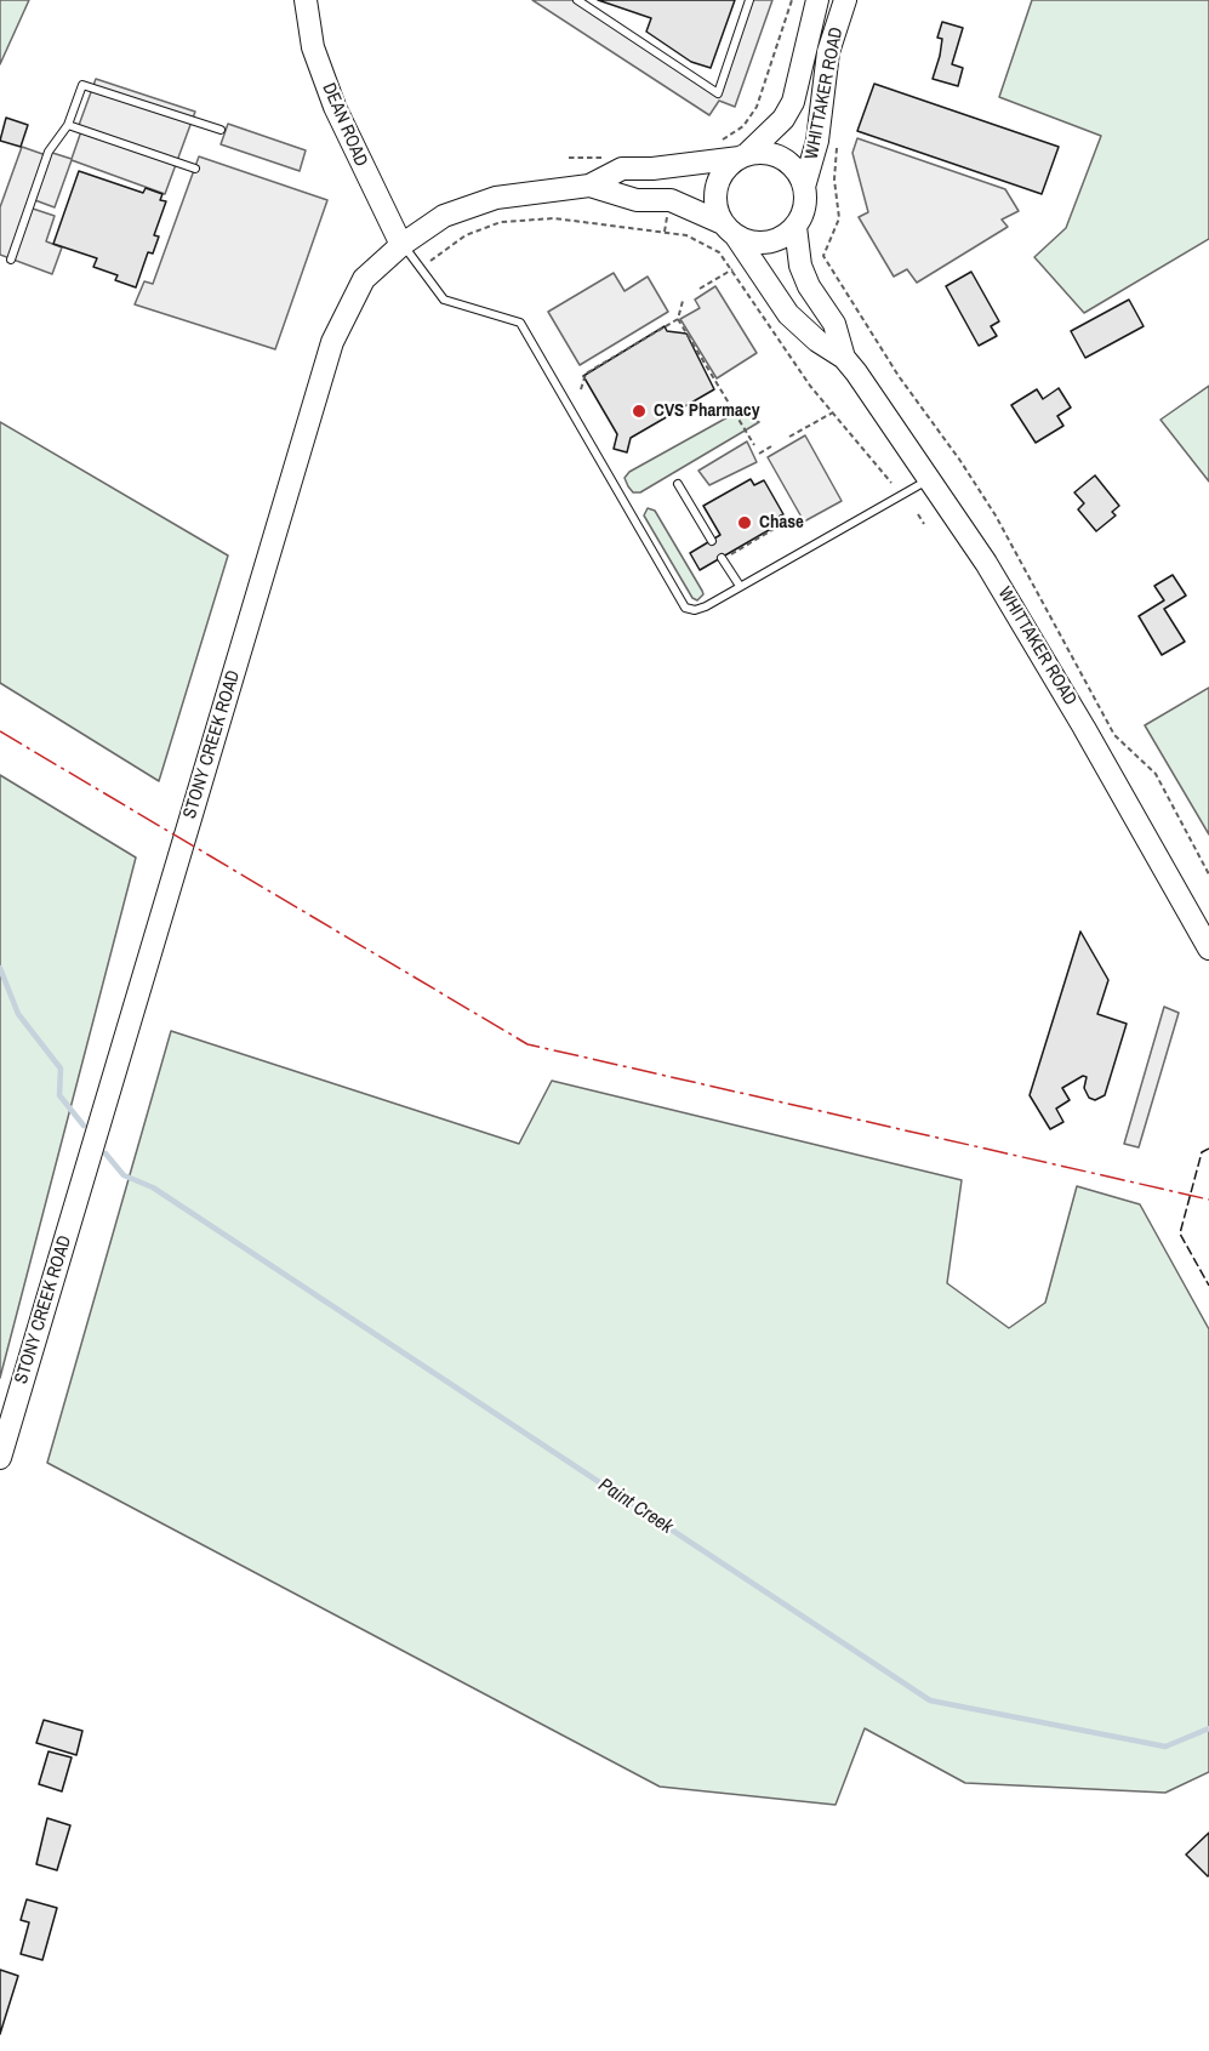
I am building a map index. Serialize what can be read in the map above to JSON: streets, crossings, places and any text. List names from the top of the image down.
{
  "streets": {
    "main road": ["WHITTAKER ROAD", "DEAN ROAD", "STONY CREEK ROAD"]
  },
  "crossings": [
    ["WHITTAKER ROAD", "STONY CREEK ROAD"],
    ["DEAN ROAD", "STONY CREEK ROAD"]
  ],
  "water": ["Paint Creek"],
  "places": ["CVS Pharmacy", "Chase"]
}
